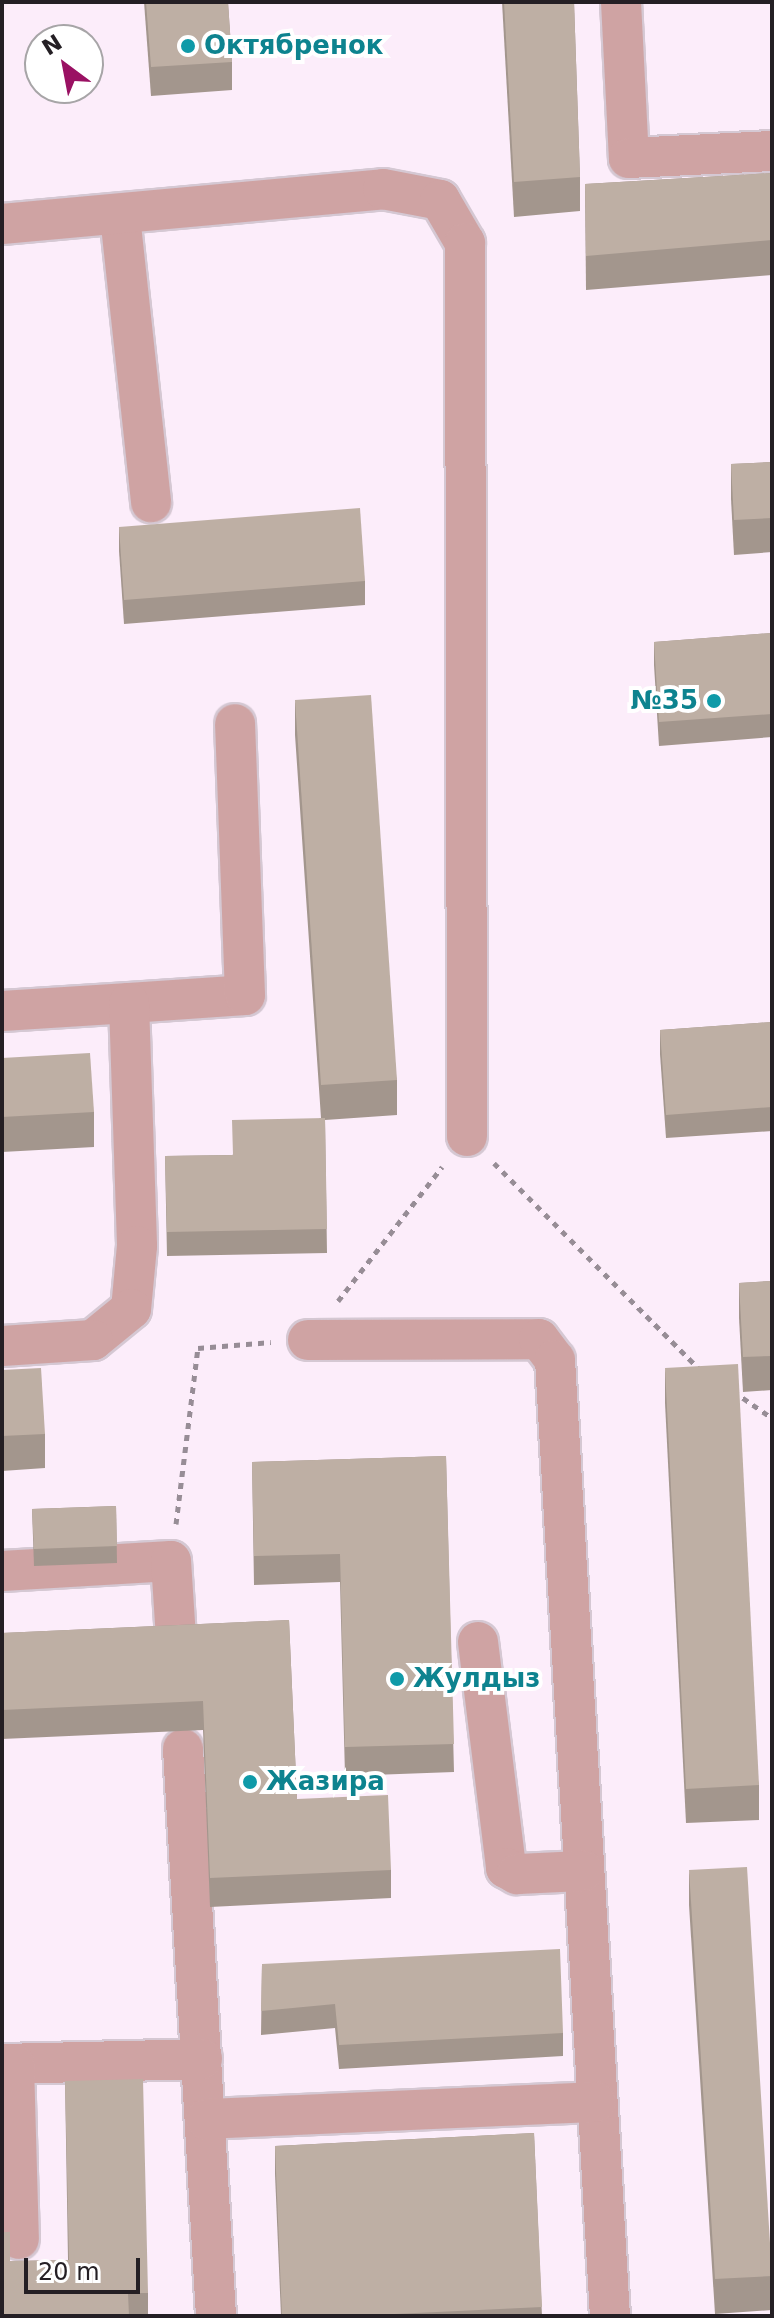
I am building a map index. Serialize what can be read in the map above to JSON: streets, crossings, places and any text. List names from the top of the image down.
{
  "places": [
    "Октябренок",
    "№35",
    "Жулдыз",
    "Жазира"
  ],
  "scale_bar": "20 m",
  "north": "top left"
}
